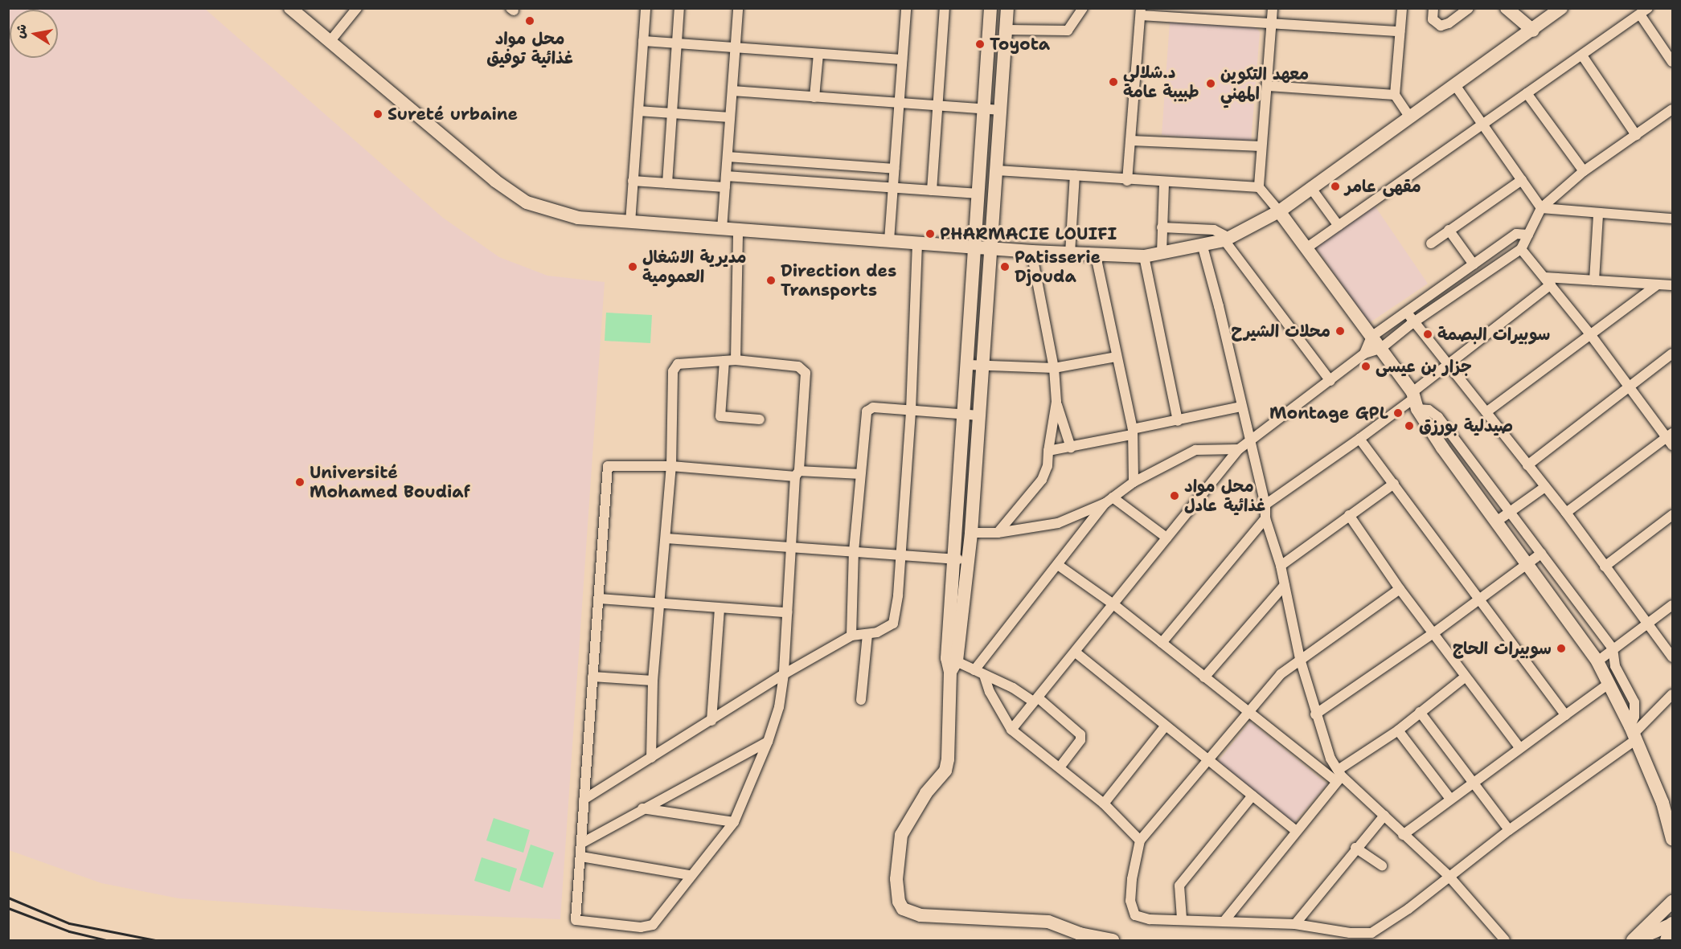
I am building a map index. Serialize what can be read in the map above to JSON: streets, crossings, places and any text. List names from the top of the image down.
{
  "places": [
    "محل مواد غذائية توفيق",
    "Toyota",
    "د.شلالي طبيبة عامة",
    "معهد التكوين المهني",
    "Sureté urbaine",
    "مقهى عامر",
    "PHARMACIE LOUIFI",
    "مديرية الاشغال العمومية",
    "Patisserie Djouda",
    "Direction des Transports",
    "محلات الشيرح",
    "سوبيرات البصمة",
    "جزار بن عيسى",
    "Montage GPL",
    "صيدلية بورزق",
    "Université Mohamed Boudiaf",
    "محل مواد غذائية عادل",
    "سوبيرات الحاج"
  ],
  "north": "left"
}
